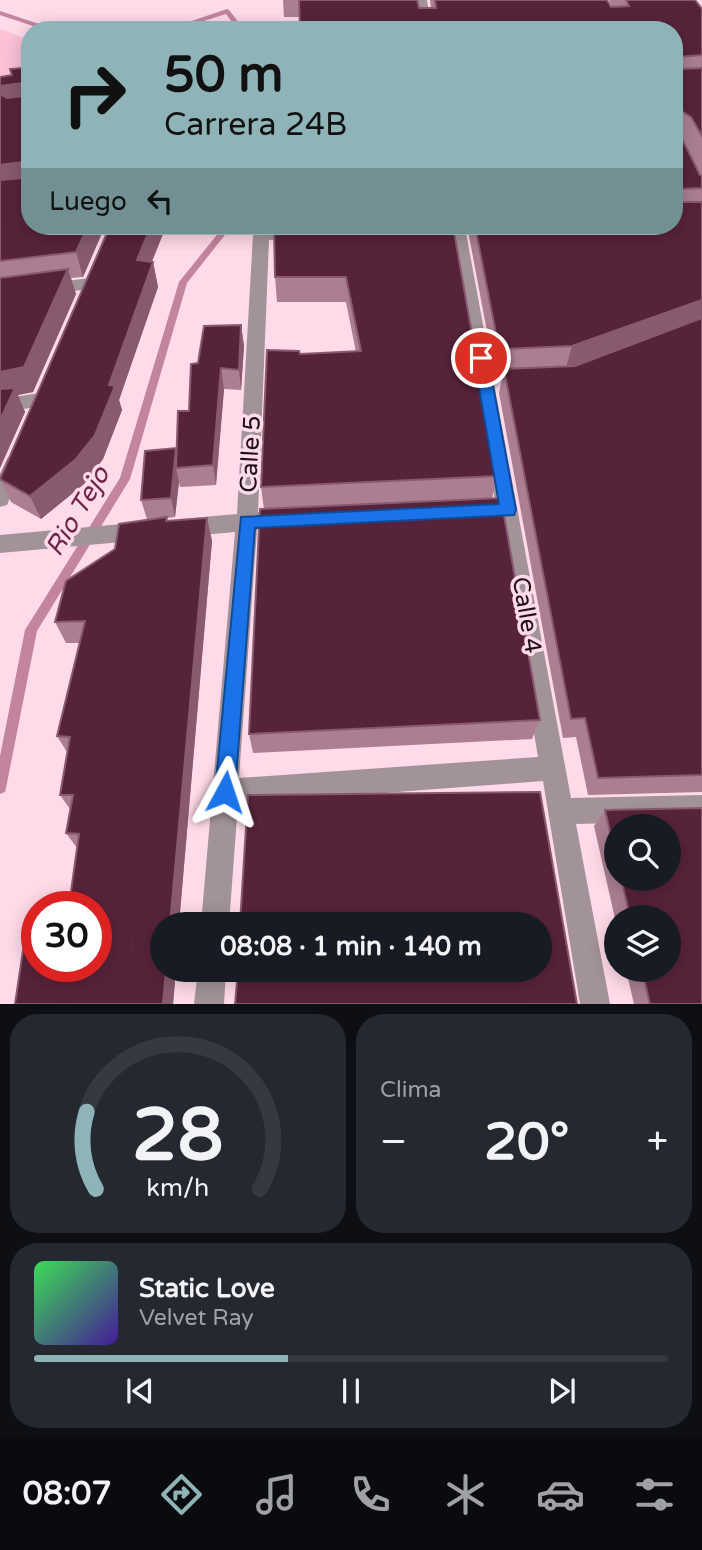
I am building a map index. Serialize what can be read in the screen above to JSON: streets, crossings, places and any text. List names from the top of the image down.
{
  "streets": {
    "street": ["Calle 5", "Calle 4"]
  },
  "water": ["Rio Tejo"],
  "page": {
    "turn": ["50 m", "Carrera 24B"],
    "then": "Luego",
    "limit": "30",
    "trip": "08:08 · 1 min · 140 m",
    "tile": "Clima",
    "heat": ["−", "20°", "+"],
    "song": ["Static Love", "Velvet Ray"],
    "tabs": "08:07",
    "gauge": ["28", "km/h"]
  }
}
